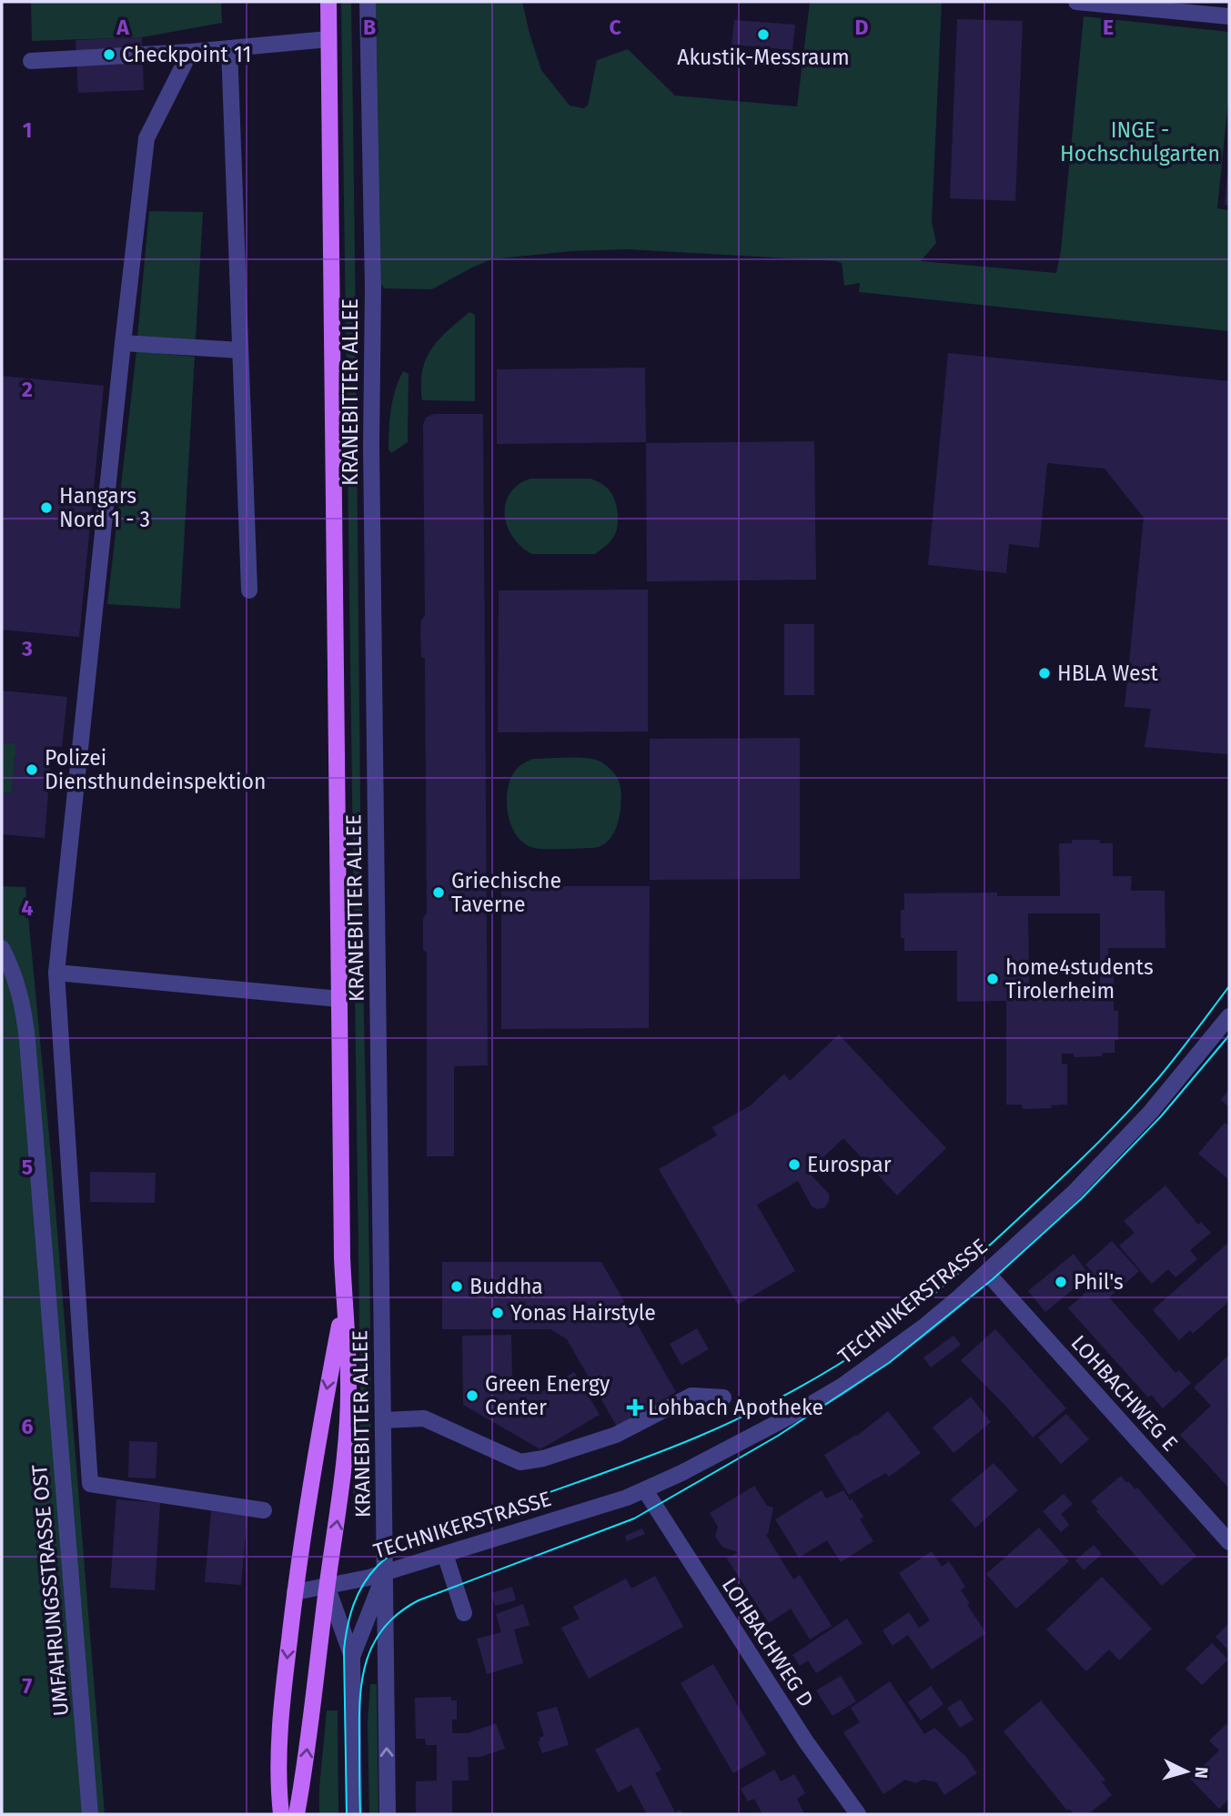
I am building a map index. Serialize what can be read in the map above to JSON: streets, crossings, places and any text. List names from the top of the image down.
{
  "streets": {
    "main road": ["KRANEBITTER ALLEE"],
    "street": [
      "TECHNIKERSTRASSE",
      "LOHBACHWEG E",
      "UMFAHRUNGSSTRASSE OST",
      "LOHBACHWEG D"
    ]
  },
  "crossings": [
    ["KRANEBITTER ALLEE", "TECHNIKERSTRASSE"],
    ["TECHNIKERSTRASSE", "LOHBACHWEG E"],
    ["TECHNIKERSTRASSE", "LOHBACHWEG D"]
  ],
  "parks": ["INGE - Hochschulgarten"],
  "places": {
    "other": [
      "Akustik-Messraum",
      "Checkpoint 11",
      "Hangars Nord 1 - 3",
      "HBLA West",
      "Polizei Diensthundeinspektion",
      "Griechische Taverne",
      "home4students Tirolerheim",
      "Eurospar",
      "Phil's",
      "Buddha",
      "Yonas Hairstyle",
      "Green Energy Center"
    ],
    "health": ["Lohbach Apotheke"]
  },
  "north": "right",
  "grid": {
    "columns": [
      "A",
      "B",
      "C",
      "D",
      "E"
    ],
    "rows": [
      "1",
      "2",
      "3",
      "4",
      "5",
      "6",
      "7"
    ]
  }
}
